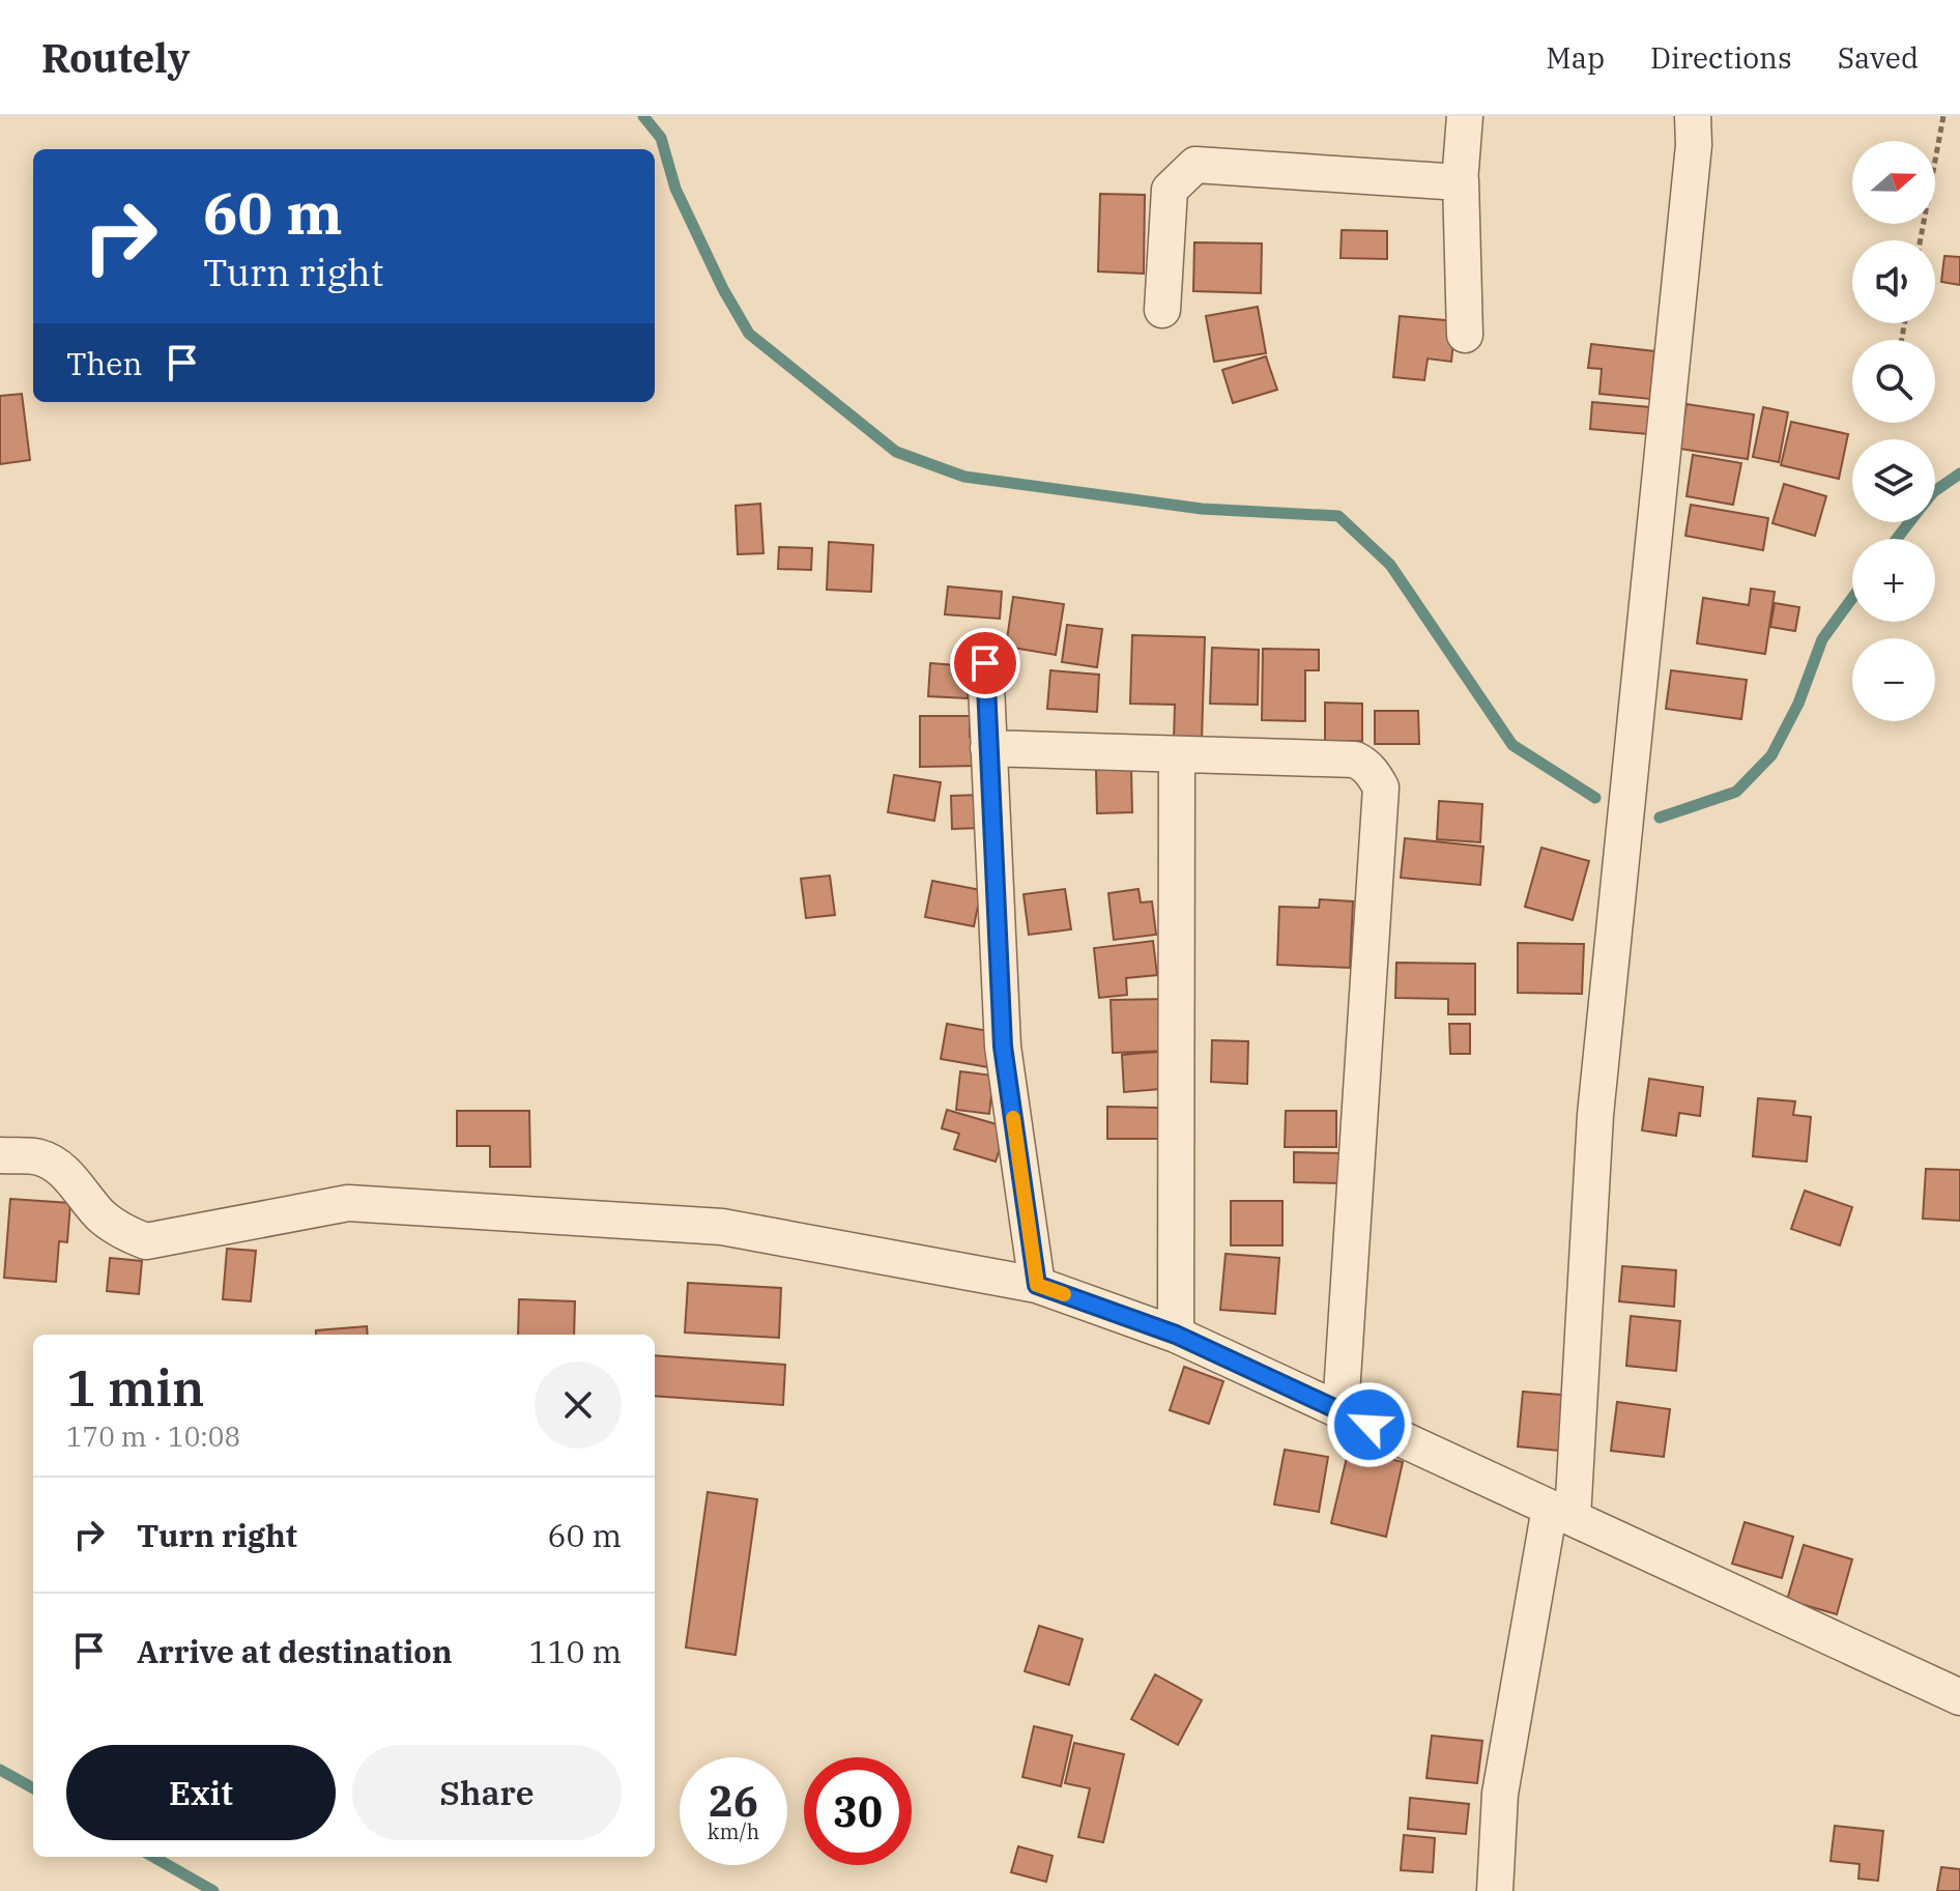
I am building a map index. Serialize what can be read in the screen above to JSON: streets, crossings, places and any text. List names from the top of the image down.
{
  "north": "right",
  "page": {
    "header": "Routely",
    "nav": ["Map", "Directions", "Saved"],
    "map_buttons": ["+", "−"],
    "turn": ["60 m", "Turn right"],
    "then": "Then",
    "heading": ["1 min", "170 m · 10:08"],
    "list": [
      {
        "name": "Turn right",
        "value": "60 m"
      },
      {
        "name": "Arrive at destination",
        "value": "110 m"
      }
    ],
    "buttons": ["Exit", "Share"],
    "speed": "26 km/h",
    "limit": "30"
  }
}
